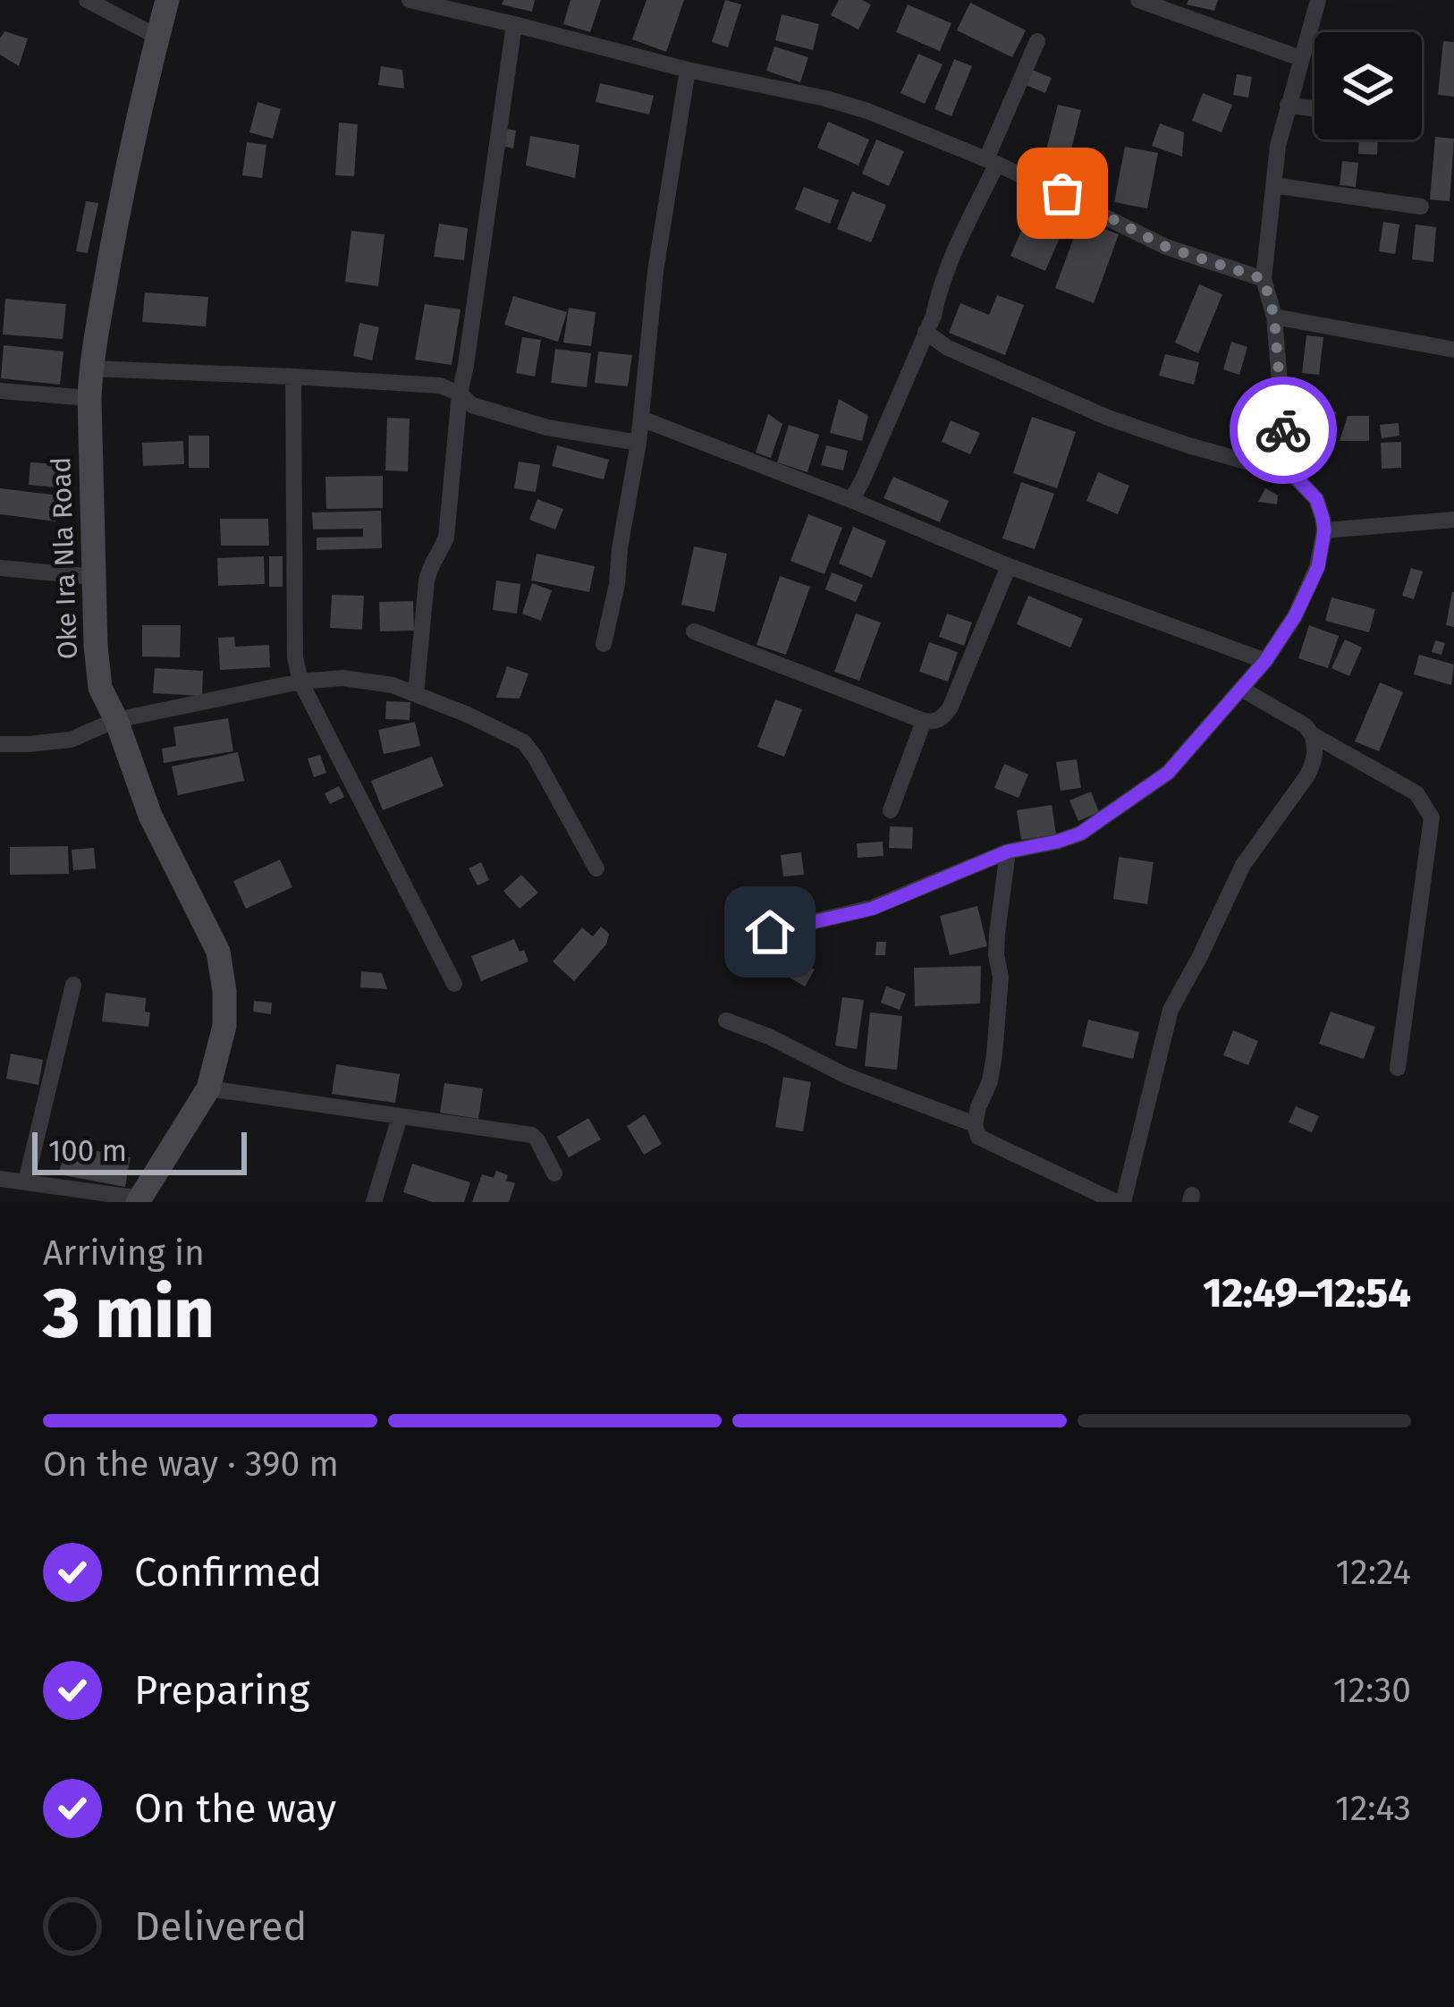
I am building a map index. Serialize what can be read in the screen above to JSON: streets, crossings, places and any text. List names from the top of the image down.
{
  "streets": {
    "street": ["Oke Ira Nla Road"]
  },
  "scale_bar": "100 m",
  "page": {
    "scale": "100 m",
    "heading": ["3 min", "Arriving in", "12:49–12:54"],
    "bar": "On the way · 390 m",
    "list": [
      ["Confirmed", "12:24"],
      ["Preparing", "12:30"],
      ["On the way", "12:43"],
      "Delivered"
    ]
  }
}
